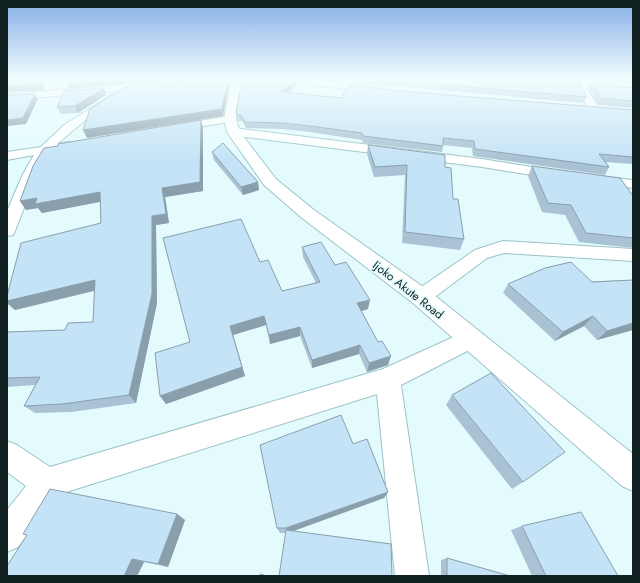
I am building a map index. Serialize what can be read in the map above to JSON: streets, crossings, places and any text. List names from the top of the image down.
{
  "streets": {
    "main road": ["Ijoko Akute Road"]
  }
}
